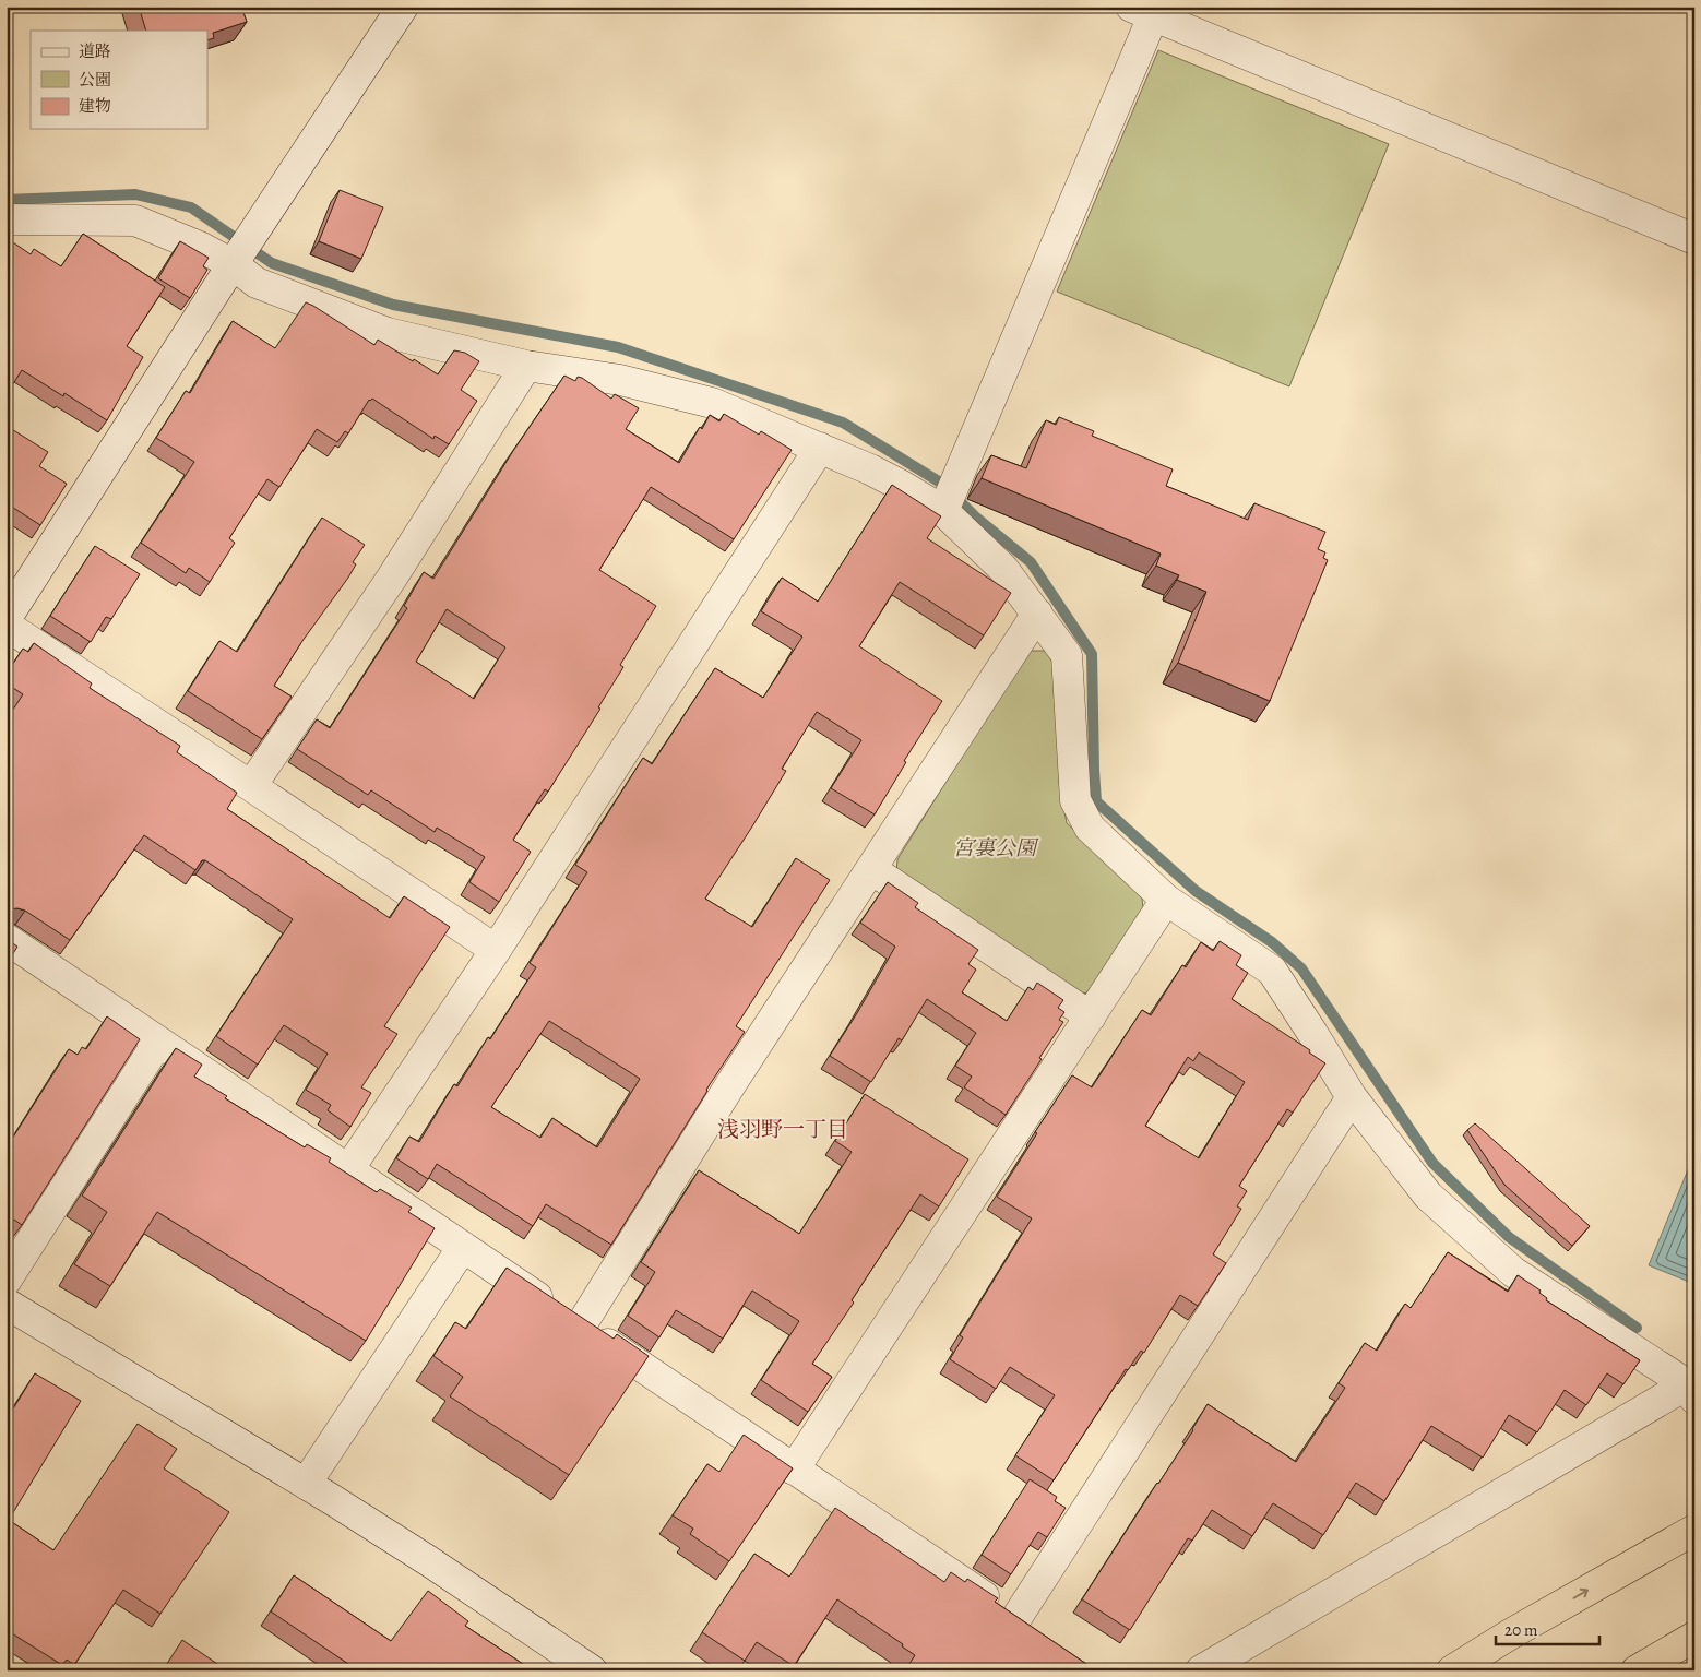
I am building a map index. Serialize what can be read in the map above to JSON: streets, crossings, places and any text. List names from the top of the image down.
{
  "districts": ["浅羽野一丁目"],
  "parks": ["宮裏公園"],
  "legend": ["道路", "公園", "建物"],
  "scale_bar": "20 m"
}
